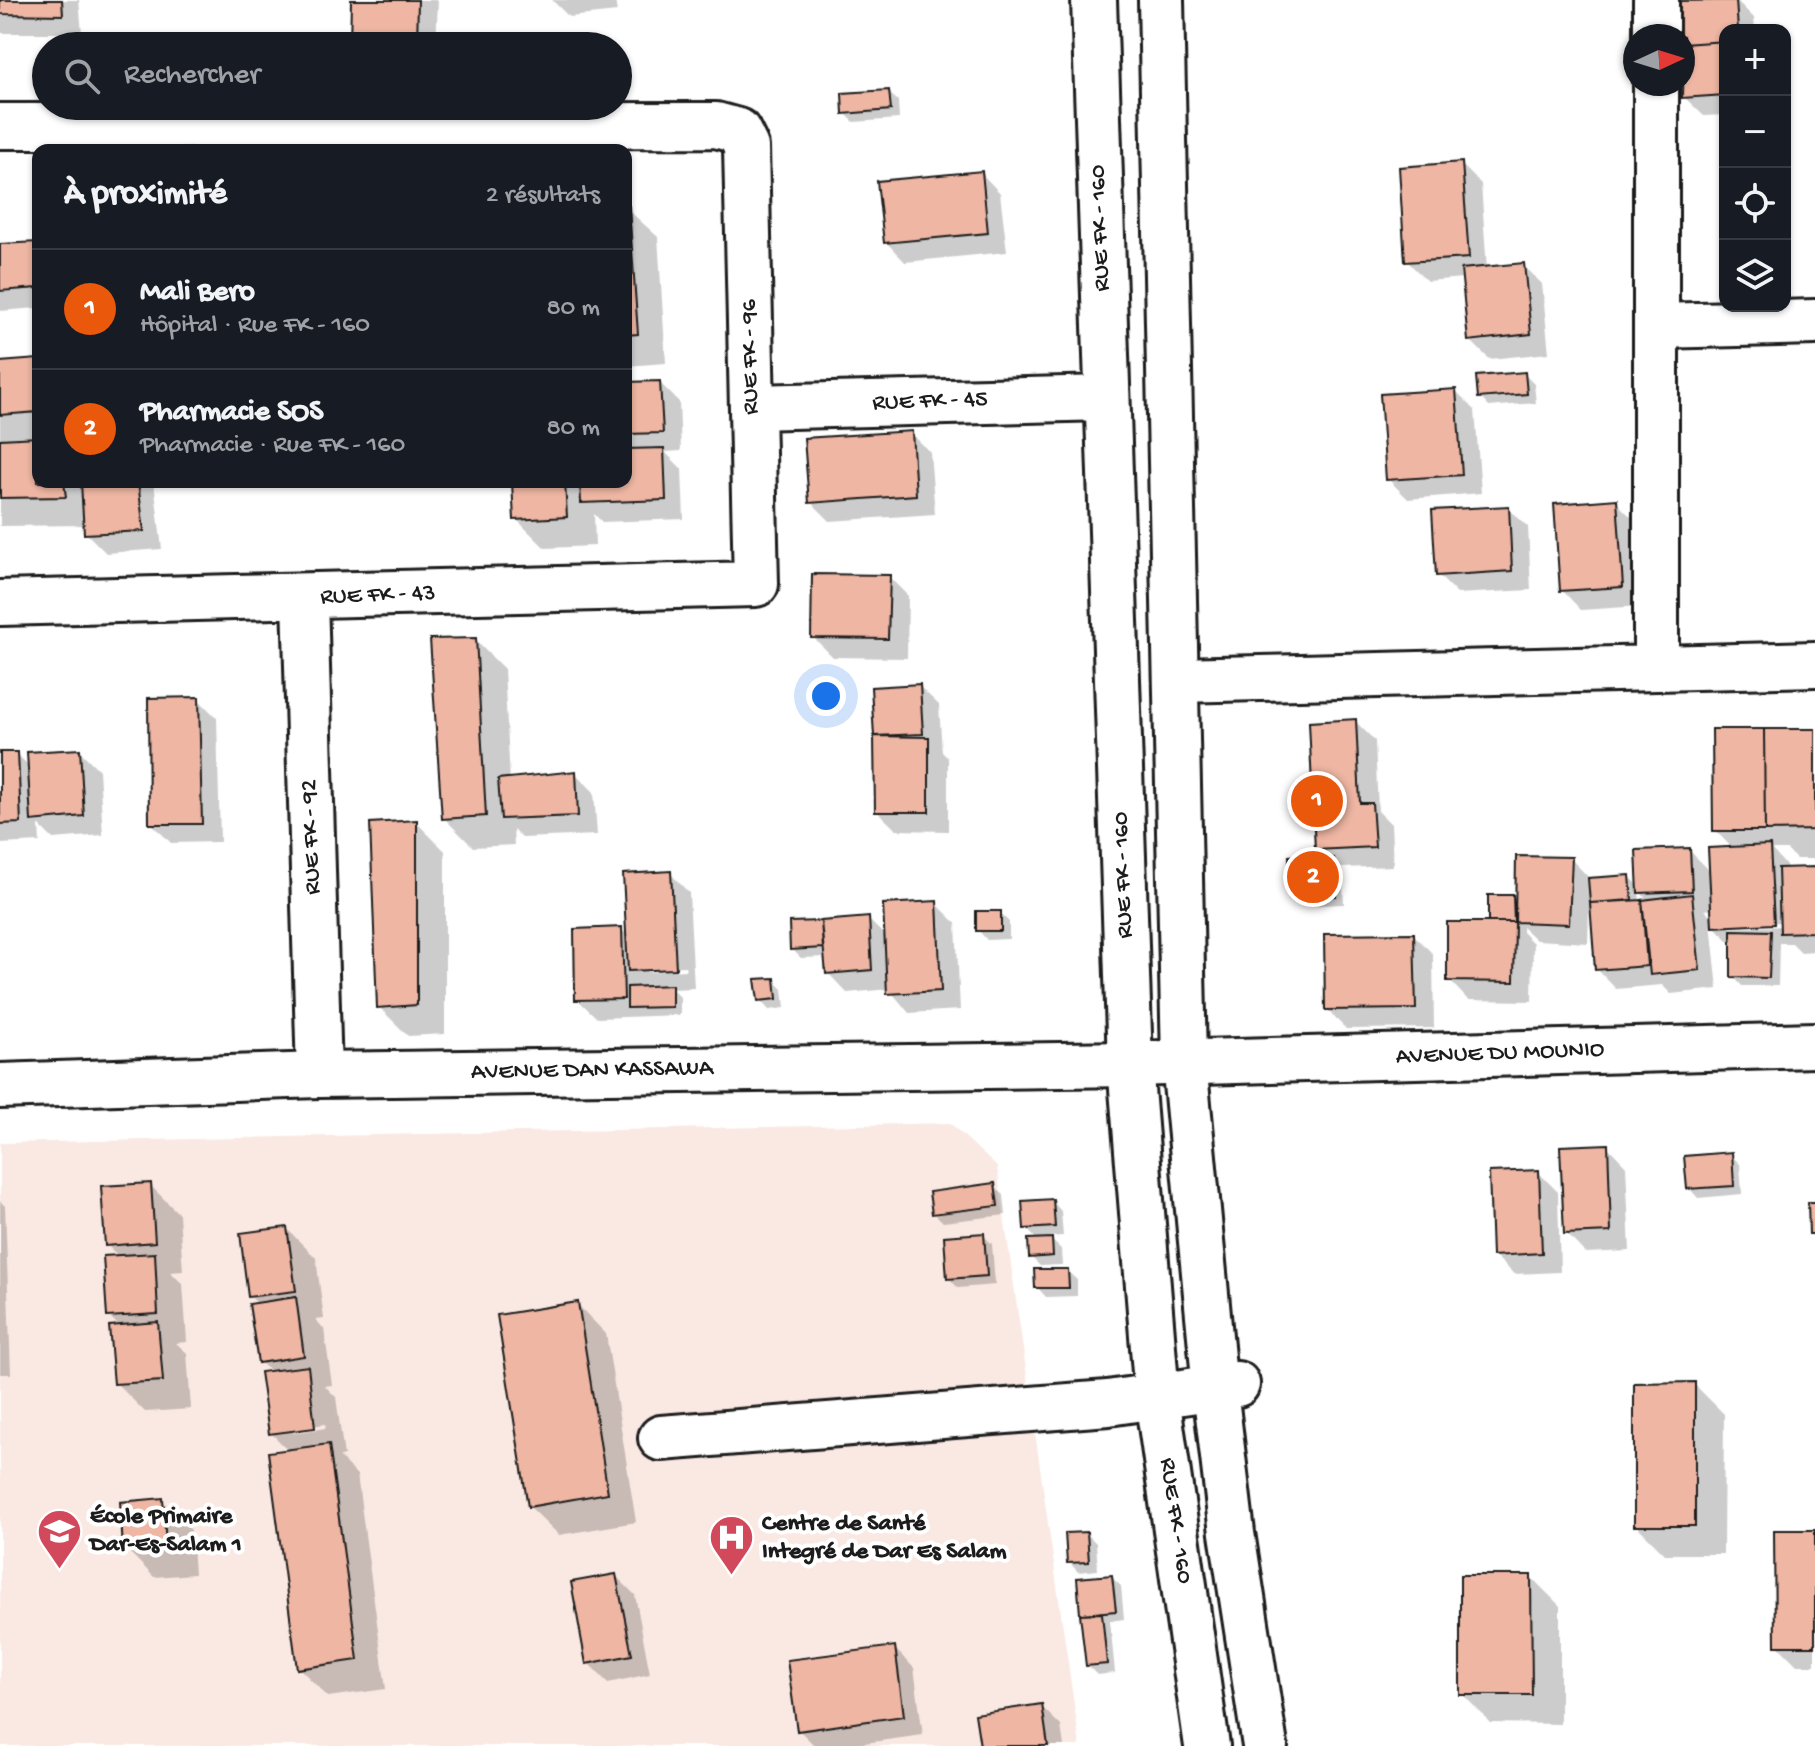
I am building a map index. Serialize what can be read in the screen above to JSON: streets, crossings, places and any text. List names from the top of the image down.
{
  "streets": {
    "street": [
      "RUE FK - 160",
      "RUE FK - 96",
      "RUE FK - 45",
      "RUE FK - 43",
      "RUE FK - 92",
      "AVENUE DU MOUNIO",
      "AVENUE DAN KASSAWA"
    ]
  },
  "crossings": [
    ["RUE FK - 160", "RUE FK - 45"],
    ["RUE FK - 160", "AVENUE DAN KASSAWA"],
    ["RUE FK - 96", "RUE FK - 45"],
    ["RUE FK - 96", "RUE FK - 43"],
    ["RUE FK - 43", "RUE FK - 92"],
    ["RUE FK - 92", "AVENUE DAN KASSAWA"],
    ["AVENUE DU MOUNIO", "AVENUE DAN KASSAWA"]
  ],
  "places": {
    "school or university": ["École Primaire Dar-Es-Salam 1"],
    "hospital": ["Centre de Santé Integré de Dar Es Salam"]
  },
  "north": "right",
  "page": {
    "map_buttons": ["+", "−"],
    "search": "Rechercher",
    "heading": ["À proximité", "2 résultats"],
    "list": [
      {
        "mark": "1",
        "name": "Mali Bero",
        "note": "Hôpital · Rue FK - 160",
        "value": "80 m"
      },
      {
        "mark": "2",
        "name": "Pharmacie SOS",
        "note": "Pharmacie · Rue FK - 160",
        "value": "80 m"
      }
    ],
    "pins": ["1", "2"]
  }
}
